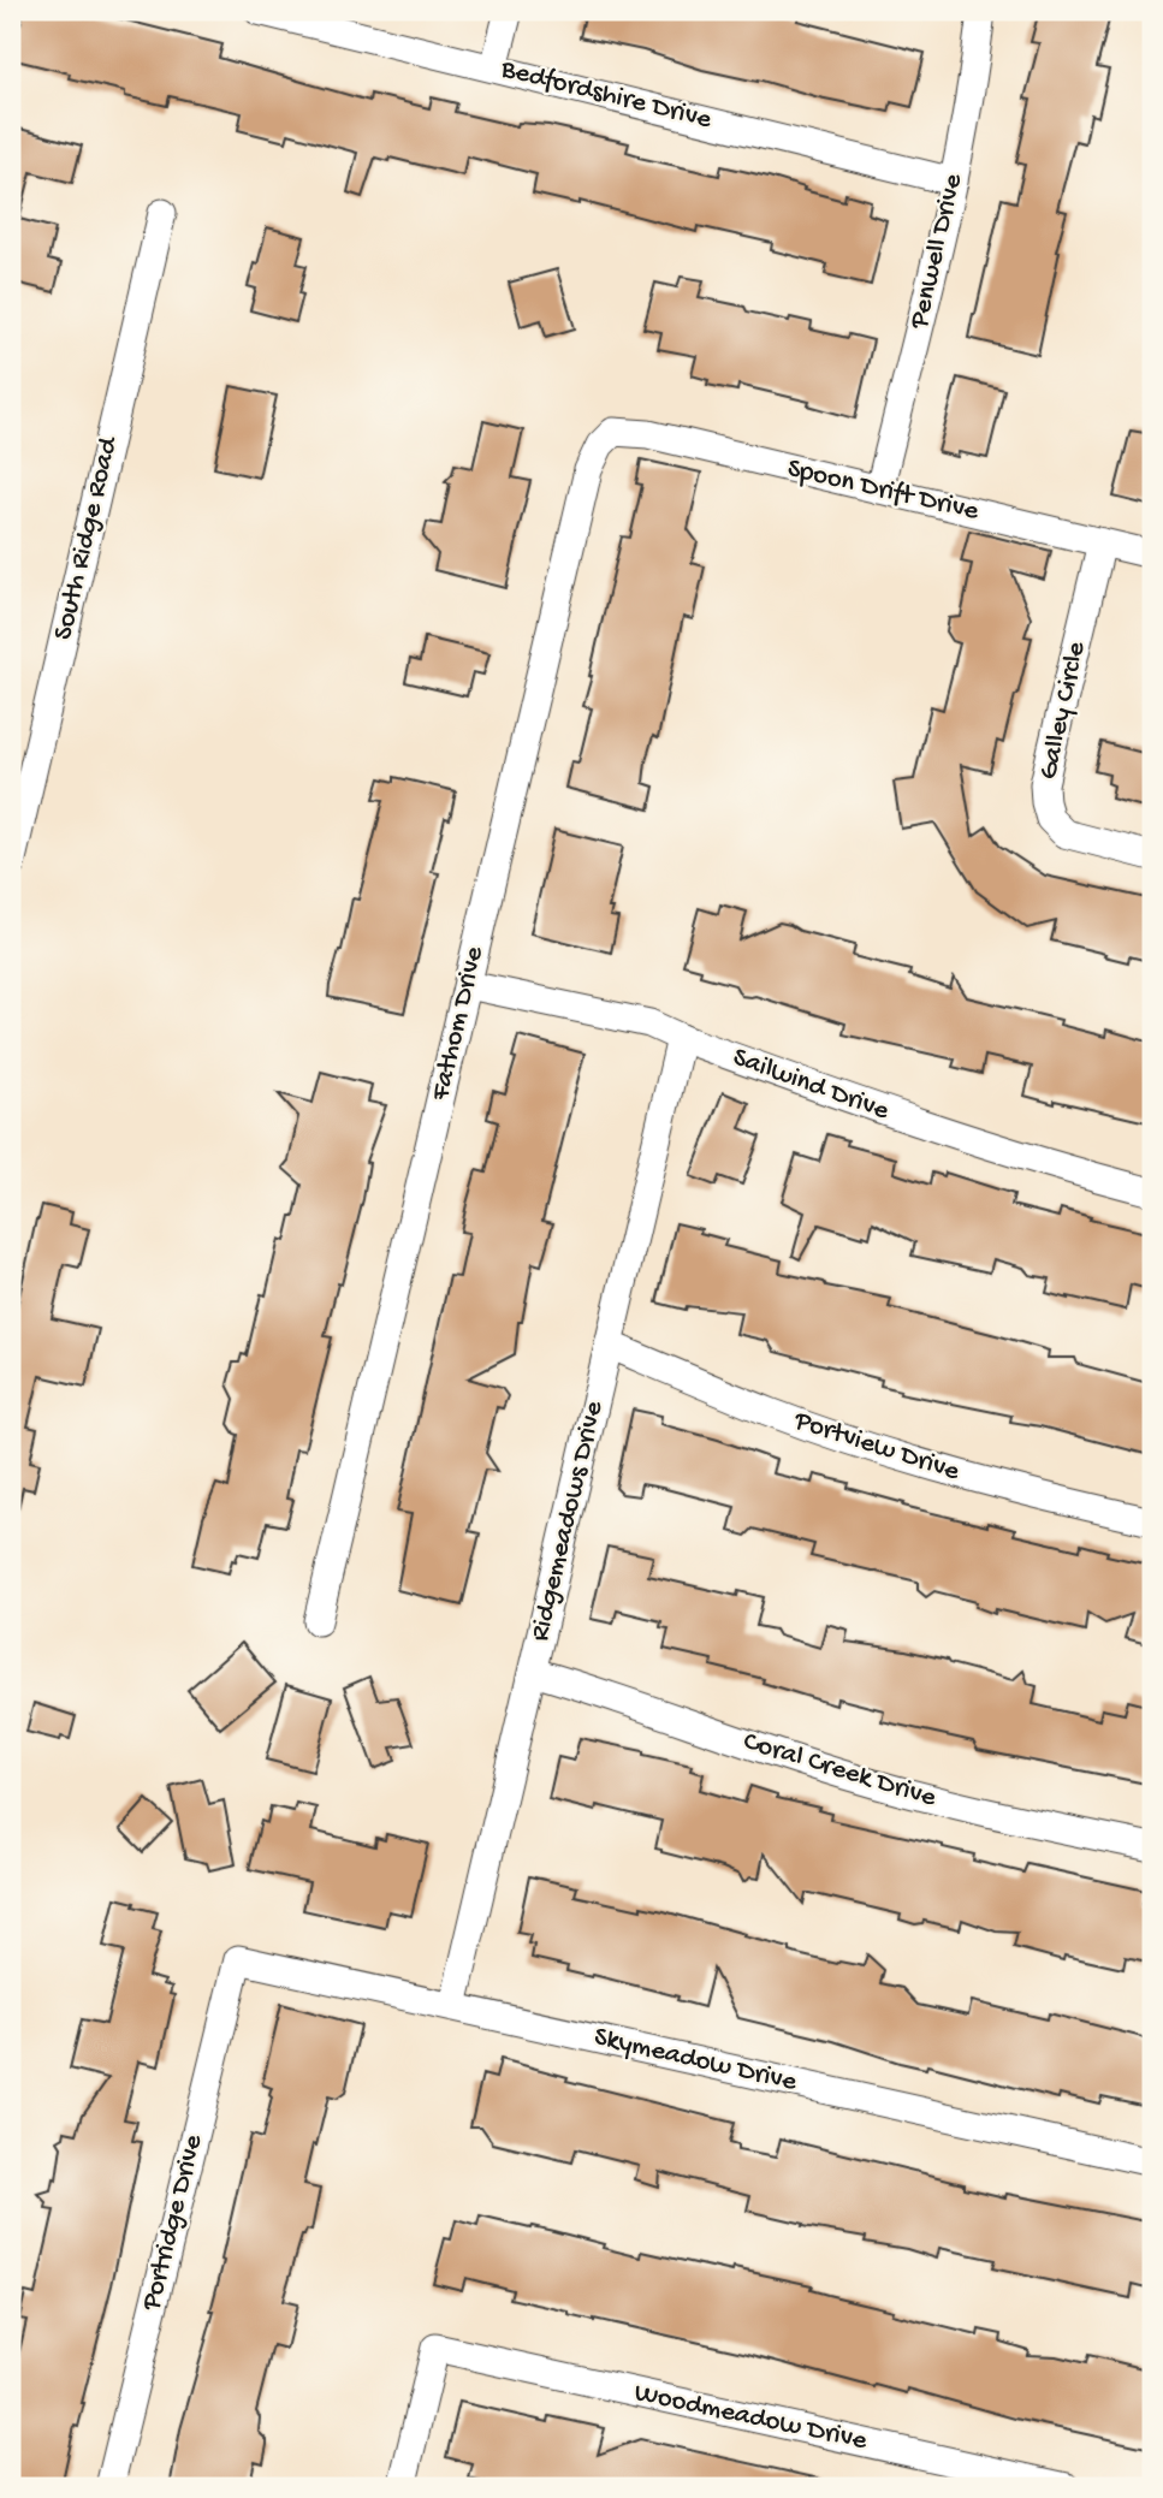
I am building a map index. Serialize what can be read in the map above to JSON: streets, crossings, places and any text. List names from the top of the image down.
{
  "streets": {
    "street": [
      "Bedfordshire Drive",
      "Penwell Drive",
      "Spoon Drift Drive",
      "South Ridge Road",
      "Galley Circle",
      "Fathom Drive",
      "Sailwind Drive",
      "Portview Drive",
      "Ridgemeadows Drive",
      "Coral Creek Drive",
      "Skymeadow Drive",
      "Portridge Drive",
      "Woodmeadow Drive"
    ]
  },
  "crossings": [
    ["Bedfordshire Drive", "Penwell Drive"],
    ["Penwell Drive", "Spoon Drift Drive"],
    ["Spoon Drift Drive", "Galley Circle"],
    ["Spoon Drift Drive", "Fathom Drive"],
    ["Fathom Drive", "Sailwind Drive"],
    ["Sailwind Drive", "Ridgemeadows Drive"],
    ["Portview Drive", "Ridgemeadows Drive"],
    ["Ridgemeadows Drive", "Coral Creek Drive"],
    ["Ridgemeadows Drive", "Skymeadow Drive"],
    ["Skymeadow Drive", "Portridge Drive"]
  ]
}
